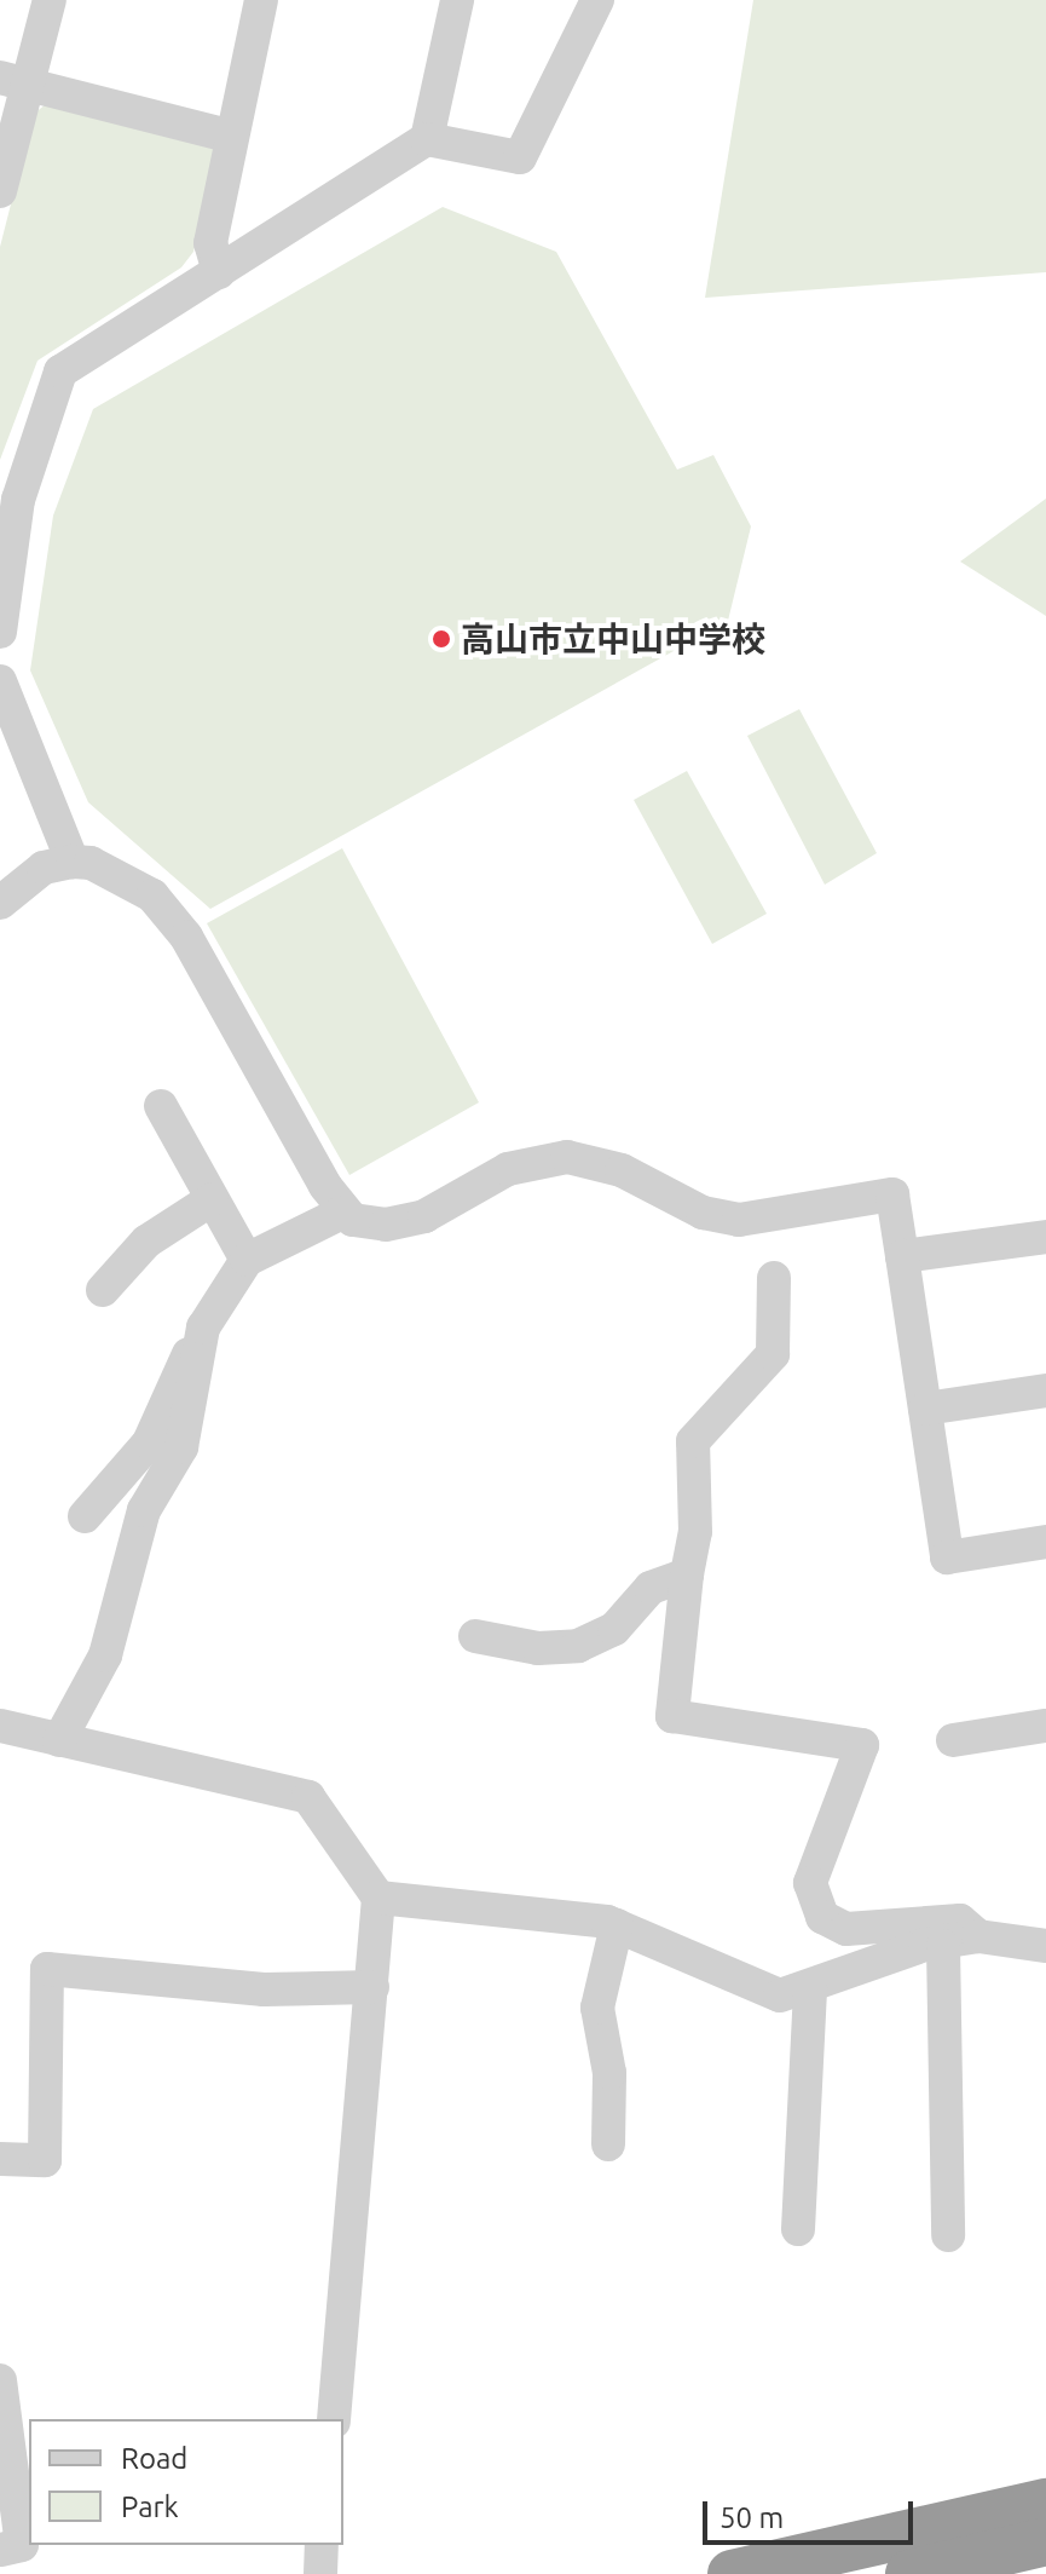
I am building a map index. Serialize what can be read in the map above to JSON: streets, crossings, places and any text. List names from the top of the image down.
{
  "places": ["高山市立中山中学校"],
  "legend": ["Road", "Park"],
  "scale_bar": "50 m"
}
